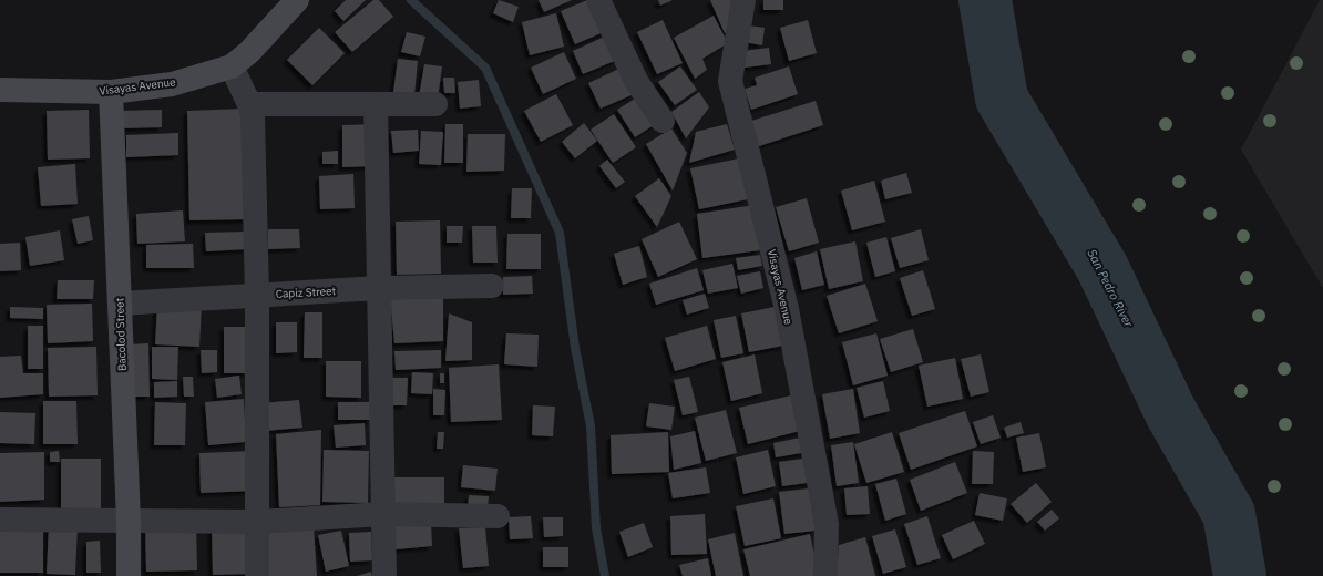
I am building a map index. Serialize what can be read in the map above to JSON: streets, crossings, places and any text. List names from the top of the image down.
{
  "streets": {
    "street": ["Visayas Avenue", "Capiz Street", "Bacolod Street"]
  },
  "crossings": [
    ["Visayas Avenue", "Bacolod Street"],
    ["Capiz Street", "Bacolod Street"]
  ],
  "water": ["San Pedro River"]
}
